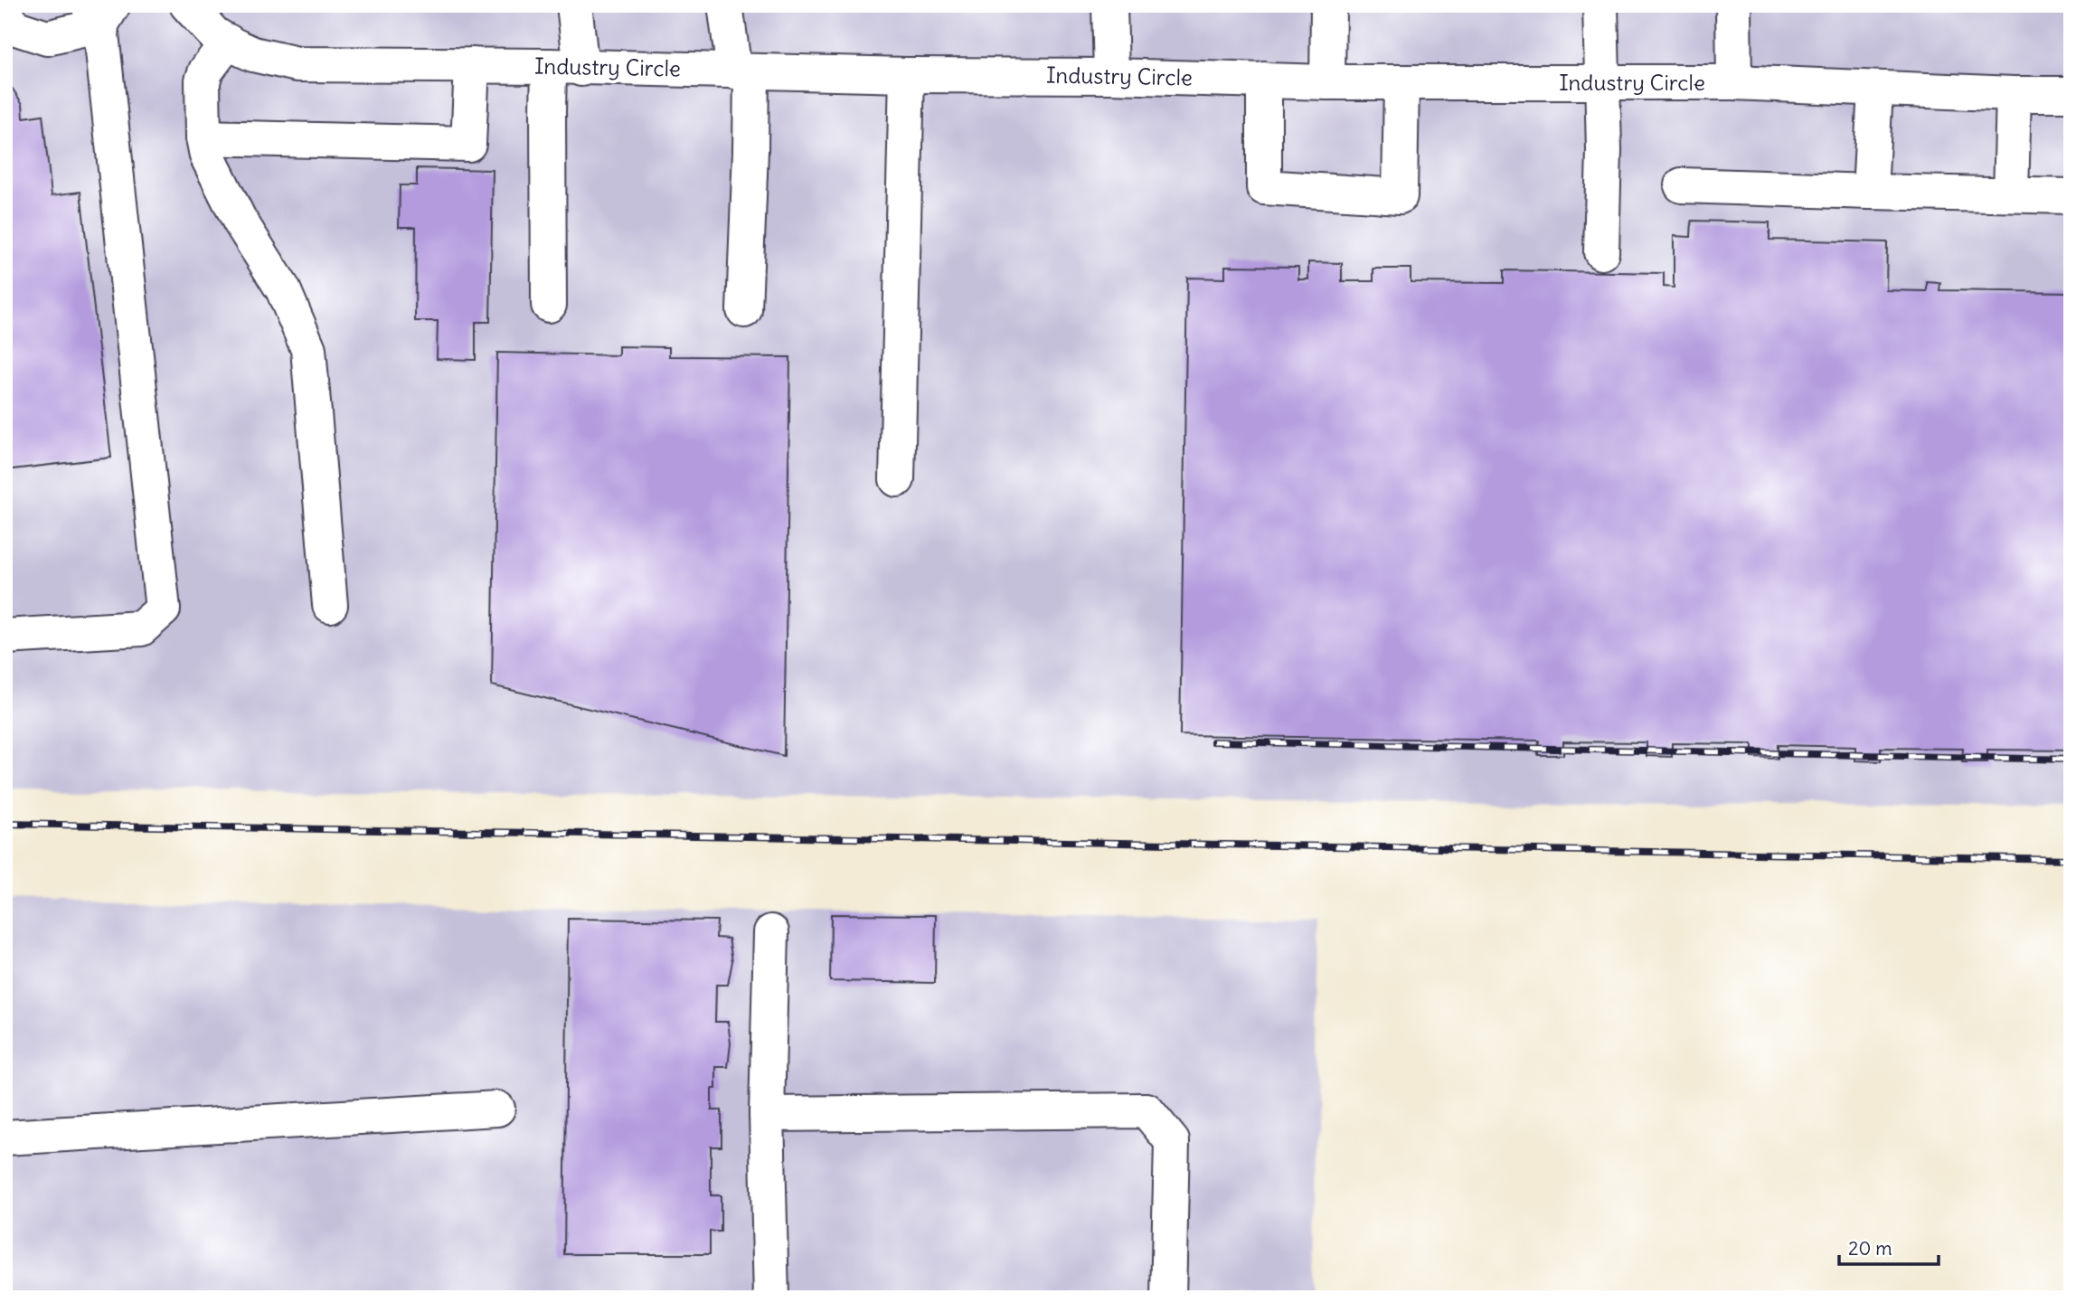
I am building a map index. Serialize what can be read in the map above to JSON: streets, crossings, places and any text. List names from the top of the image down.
{
  "streets": {
    "street": ["Industry Circle"]
  },
  "scale_bar": "20 m"
}
